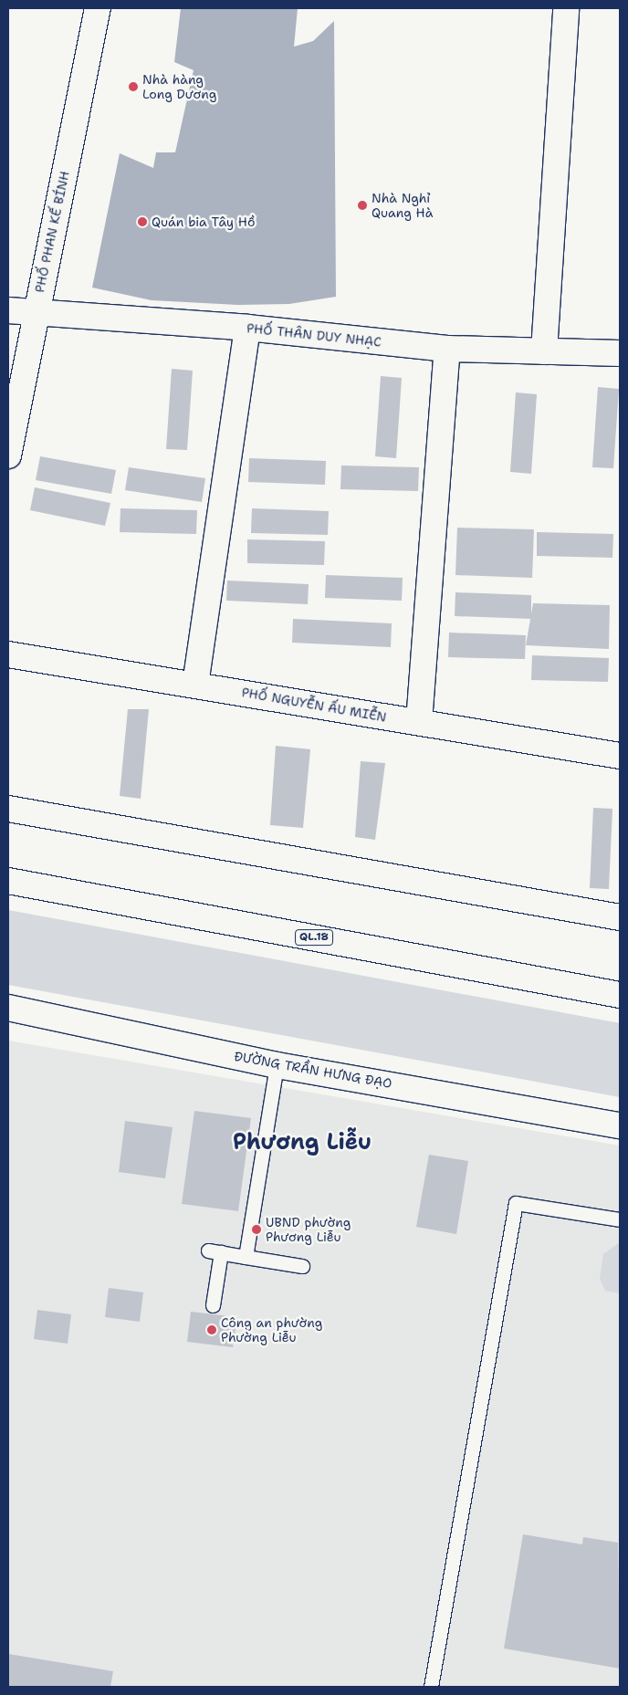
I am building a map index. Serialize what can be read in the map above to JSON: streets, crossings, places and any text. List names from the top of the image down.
{
  "streets": {
    "main road": [
      "PHỐ PHAN KẾ BÍNH",
      "PHỐ THÂN DUY NHẠC",
      "PHỐ NGUYỄN ẤU MIỄN",
      "QL.18",
      "ĐƯỜNG TRẦN HƯNG ĐẠO"
    ]
  },
  "crossings": [
    ["PHỐ PHAN KẾ BÍNH", "PHỐ THÂN DUY NHẠC"]
  ],
  "districts": ["Phương Liễu"],
  "places": [
    "Nhà hàng Long Dương",
    "Nhà Nghỉ Quang Hà",
    "Quán bia Tây Hồ",
    "UBND phường Phương Liễu",
    "Công an phường Phường Liễu"
  ]
}
